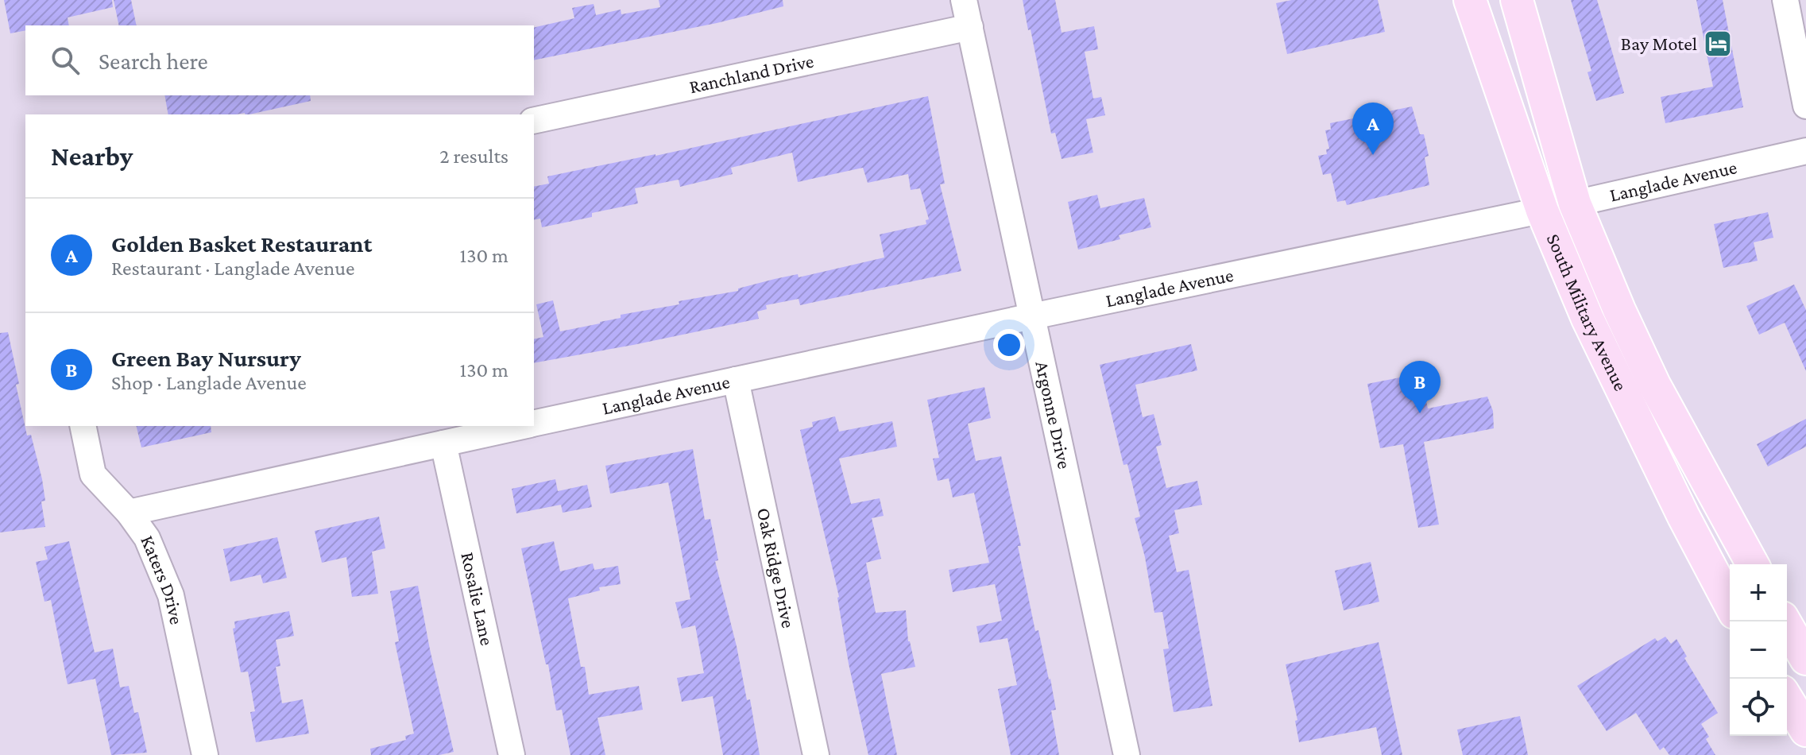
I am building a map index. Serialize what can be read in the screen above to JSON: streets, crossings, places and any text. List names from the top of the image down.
{
  "streets": {
    "main road": ["South Military Avenue"],
    "street": [
      "Ranchland Drive",
      "Langlade Avenue",
      "Argonne Drive",
      "Oak Ridge Drive",
      "Katers Drive",
      "Rosalie Lane"
    ]
  },
  "crossings": [
    ["Ranchland Drive", "Argonne Drive"],
    ["Langlade Avenue", "South Military Avenue"],
    ["Langlade Avenue", "Argonne Drive"],
    ["Langlade Avenue", "Oak Ridge Drive"],
    ["Langlade Avenue", "Katers Drive"],
    ["Langlade Avenue", "Rosalie Lane"]
  ],
  "places": {
    "hotel": ["Bay Motel"]
  },
  "page": {
    "search": "Search here",
    "pins": ["A", "B"],
    "heading": ["Nearby", "2 results"],
    "list": [
      {
        "mark": "A",
        "name": "Golden Basket Restaurant",
        "note": "Restaurant · Langlade Avenue",
        "value": "130 m"
      },
      {
        "mark": "B",
        "name": "Green Bay Nursury",
        "note": "Shop · Langlade Avenue",
        "value": "130 m"
      }
    ],
    "map_buttons": ["+", "−"]
  }
}
